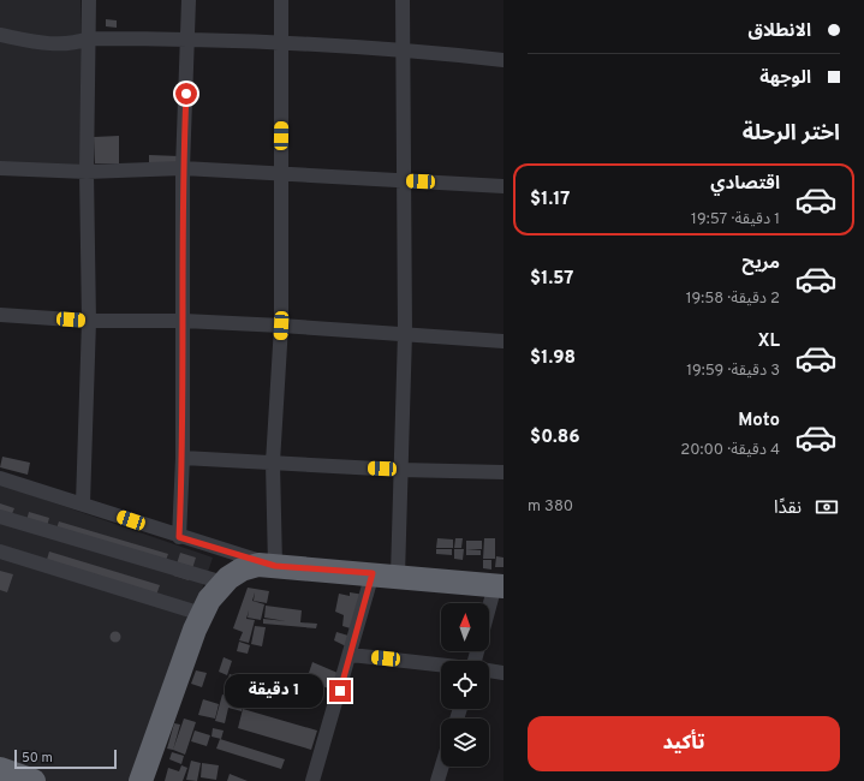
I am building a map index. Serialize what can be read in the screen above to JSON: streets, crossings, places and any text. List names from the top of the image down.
{
  "scale_bar": "50 m",
  "north": "top",
  "page": {
    "banner": ["الانطلاق", "الوجهة"],
    "heading": "اختر الرحلة",
    "list": [
      {
        "name": "اقتصادي",
        "note": "1 دقيقة · 19:57",
        "value": "$1.17"
      },
      {
        "name": "مريح",
        "note": "2 دقيقة · 19:58",
        "value": "$1.57"
      },
      {
        "name": "XL",
        "note": "3 دقيقة · 19:59",
        "value": "$1.98"
      },
      {
        "name": "Moto",
        "note": "4 دقيقة · 20:00",
        "value": "$0.86"
      }
    ],
    "pay": ["نقدًا", "380 m"],
    "bubble": "1 دقيقة",
    "buttons": "تأكيد",
    "scale": "50 m"
  }
}
